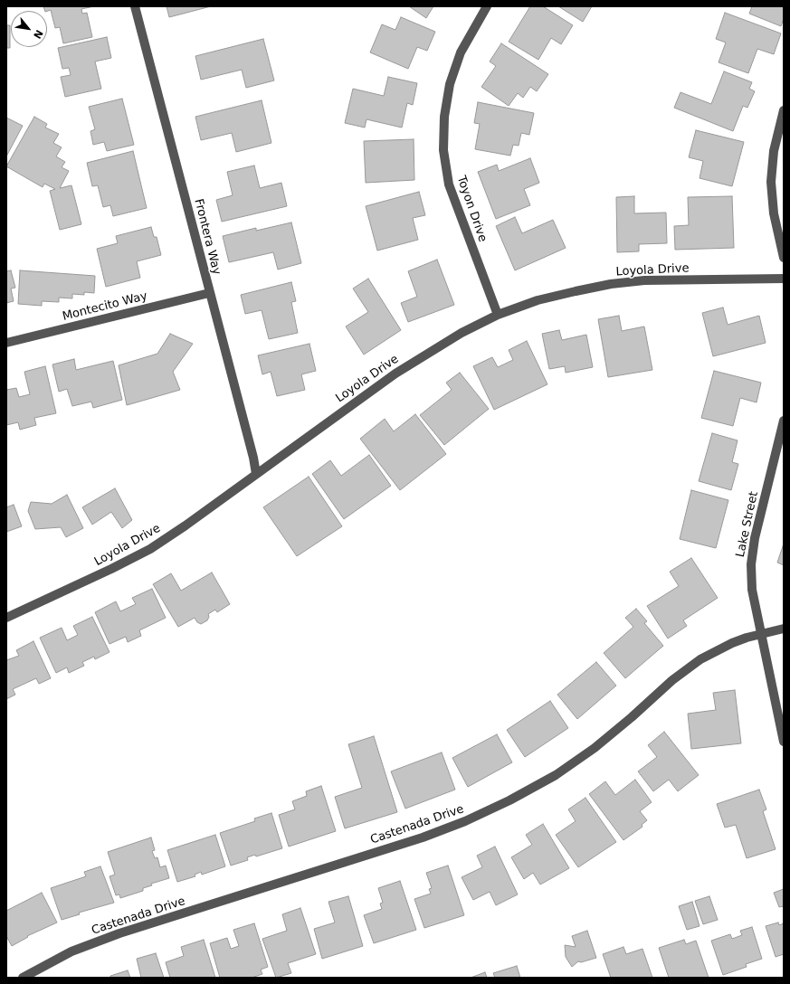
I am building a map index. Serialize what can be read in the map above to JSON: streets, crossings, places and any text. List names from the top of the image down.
{
  "streets": {
    "street": [
      "Toyon Drive",
      "Frontera Way",
      "Loyola Drive",
      "Montecito Way",
      "Lake Street",
      "Castenada Drive"
    ]
  },
  "crossings": [
    ["Toyon Drive", "Loyola Drive"],
    ["Frontera Way", "Loyola Drive"],
    ["Frontera Way", "Montecito Way"],
    ["Lake Street", "Castenada Drive"]
  ],
  "north": "bottom right"
}
